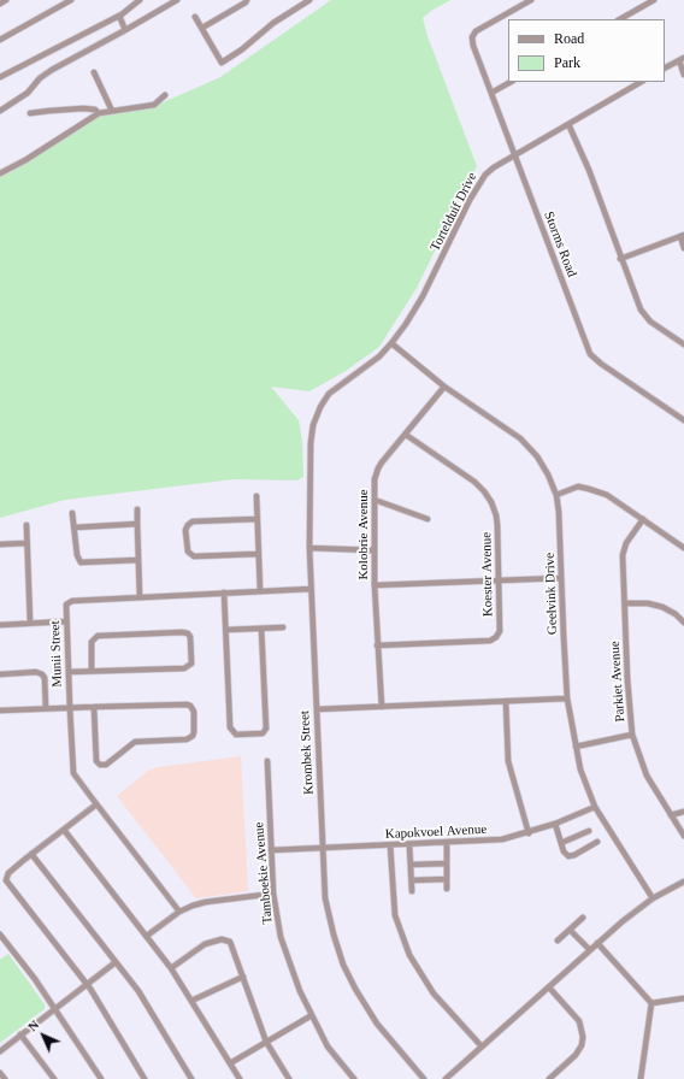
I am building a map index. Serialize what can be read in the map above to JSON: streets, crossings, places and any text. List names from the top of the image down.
{
  "streets": {
    "street": [
      "Tortelduif Drive",
      "Storms Road",
      "Kolobrie Avenue",
      "Koester Avenue",
      "Geelvink Drive",
      "Munii Street",
      "Parkiet Avenue",
      "Krombek Street",
      "Kapokvoel Avenue",
      "Tamboekie Avenue"
    ]
  },
  "crossings": [
    ["Tortelduif Drive", "Storms Road"],
    ["Tortelduif Drive", "Geelvink Drive"],
    ["Tortelduif Drive", "Krombek Street"],
    ["Kolobrie Avenue", "Koester Avenue"],
    ["Kolobrie Avenue", "Geelvink Drive"],
    ["Geelvink Drive", "Kapokvoel Avenue"],
    ["Munii Street", "Krombek Street"],
    ["Krombek Street", "Kapokvoel Avenue"],
    ["Kapokvoel Avenue", "Tamboekie Avenue"]
  ],
  "legend": ["Road", "Park"],
  "north": "top left"
}
